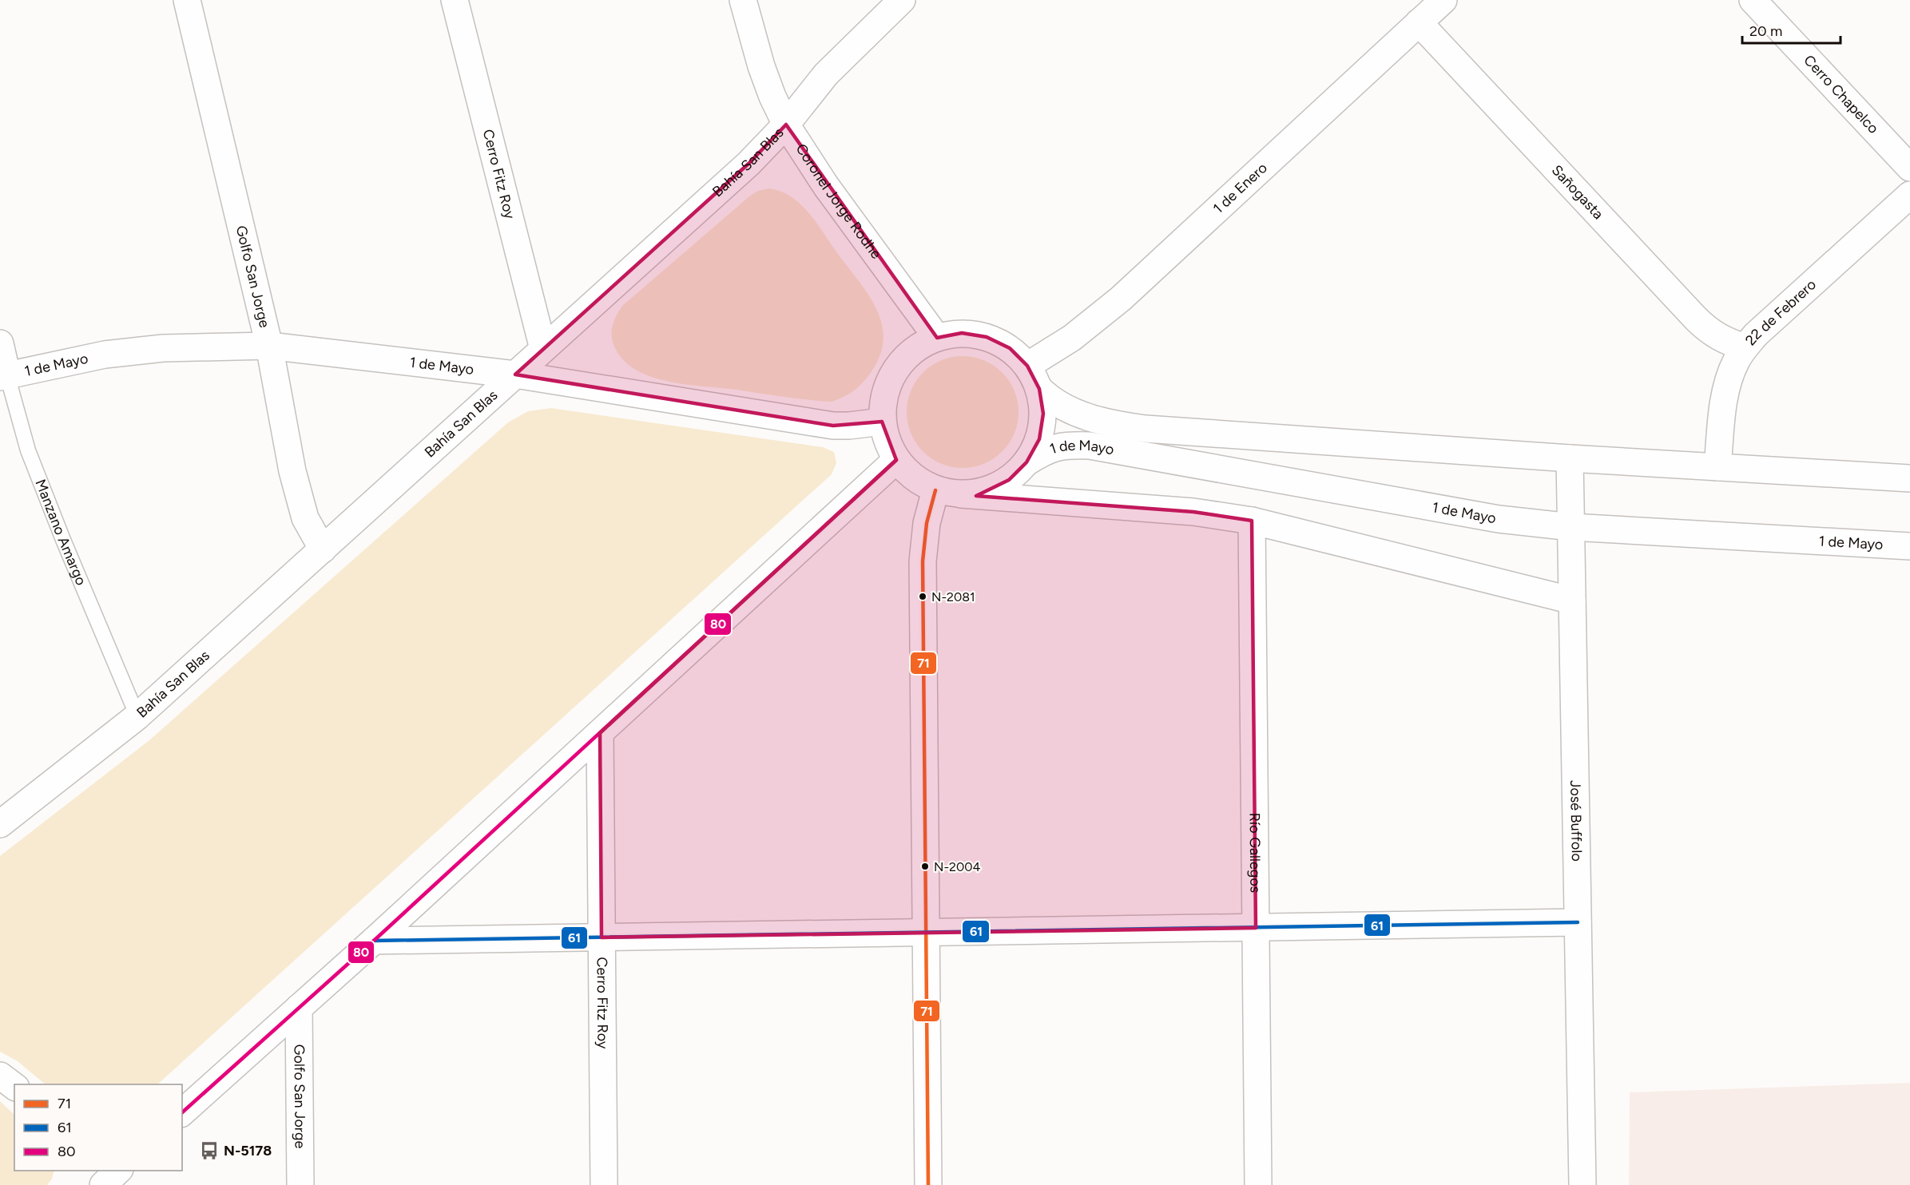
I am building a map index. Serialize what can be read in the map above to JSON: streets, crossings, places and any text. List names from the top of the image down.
{
  "streets": {
    "street": [
      "Cerro Chapelco",
      "Bahía San Blas",
      "Cerro Fitz Roy",
      "1 de Enero",
      "Sañogasta",
      "Coronel Jorge Rodhe",
      "Golfo San Jorge",
      "22 de Febrero",
      "1 de Mayo",
      "Manzano Amargo",
      "José Buffolo",
      "Río Gallegos"
    ]
  },
  "crossings": [
    ["Bahía San Blas", "Cerro Fitz Roy"],
    ["Bahía San Blas", "Coronel Jorge Rodhe"],
    ["Bahía San Blas", "Golfo San Jorge"],
    ["Bahía San Blas", "1 de Mayo"],
    ["Bahía San Blas", "Manzano Amargo"],
    ["1 de Enero", "Sañogasta"],
    ["1 de Enero", "Coronel Jorge Rodhe"],
    ["1 de Enero", "1 de Mayo"],
    ["Sañogasta", "22 de Febrero"],
    ["Coronel Jorge Rodhe", "1 de Mayo"],
    ["Golfo San Jorge", "1 de Mayo"],
    ["22 de Febrero", "1 de Mayo"],
    ["1 de Mayo", "Manzano Amargo"],
    ["1 de Mayo", "José Buffolo"]
  ],
  "places": {
    "other": ["N-2081", "N-2004"],
    "bus stop": ["N-5178"]
  },
  "lines": ["transit line 80", "transit line 71", "transit line 61"],
  "legend": ["71", "61", "80"],
  "scale_bar": "20 m"
}
